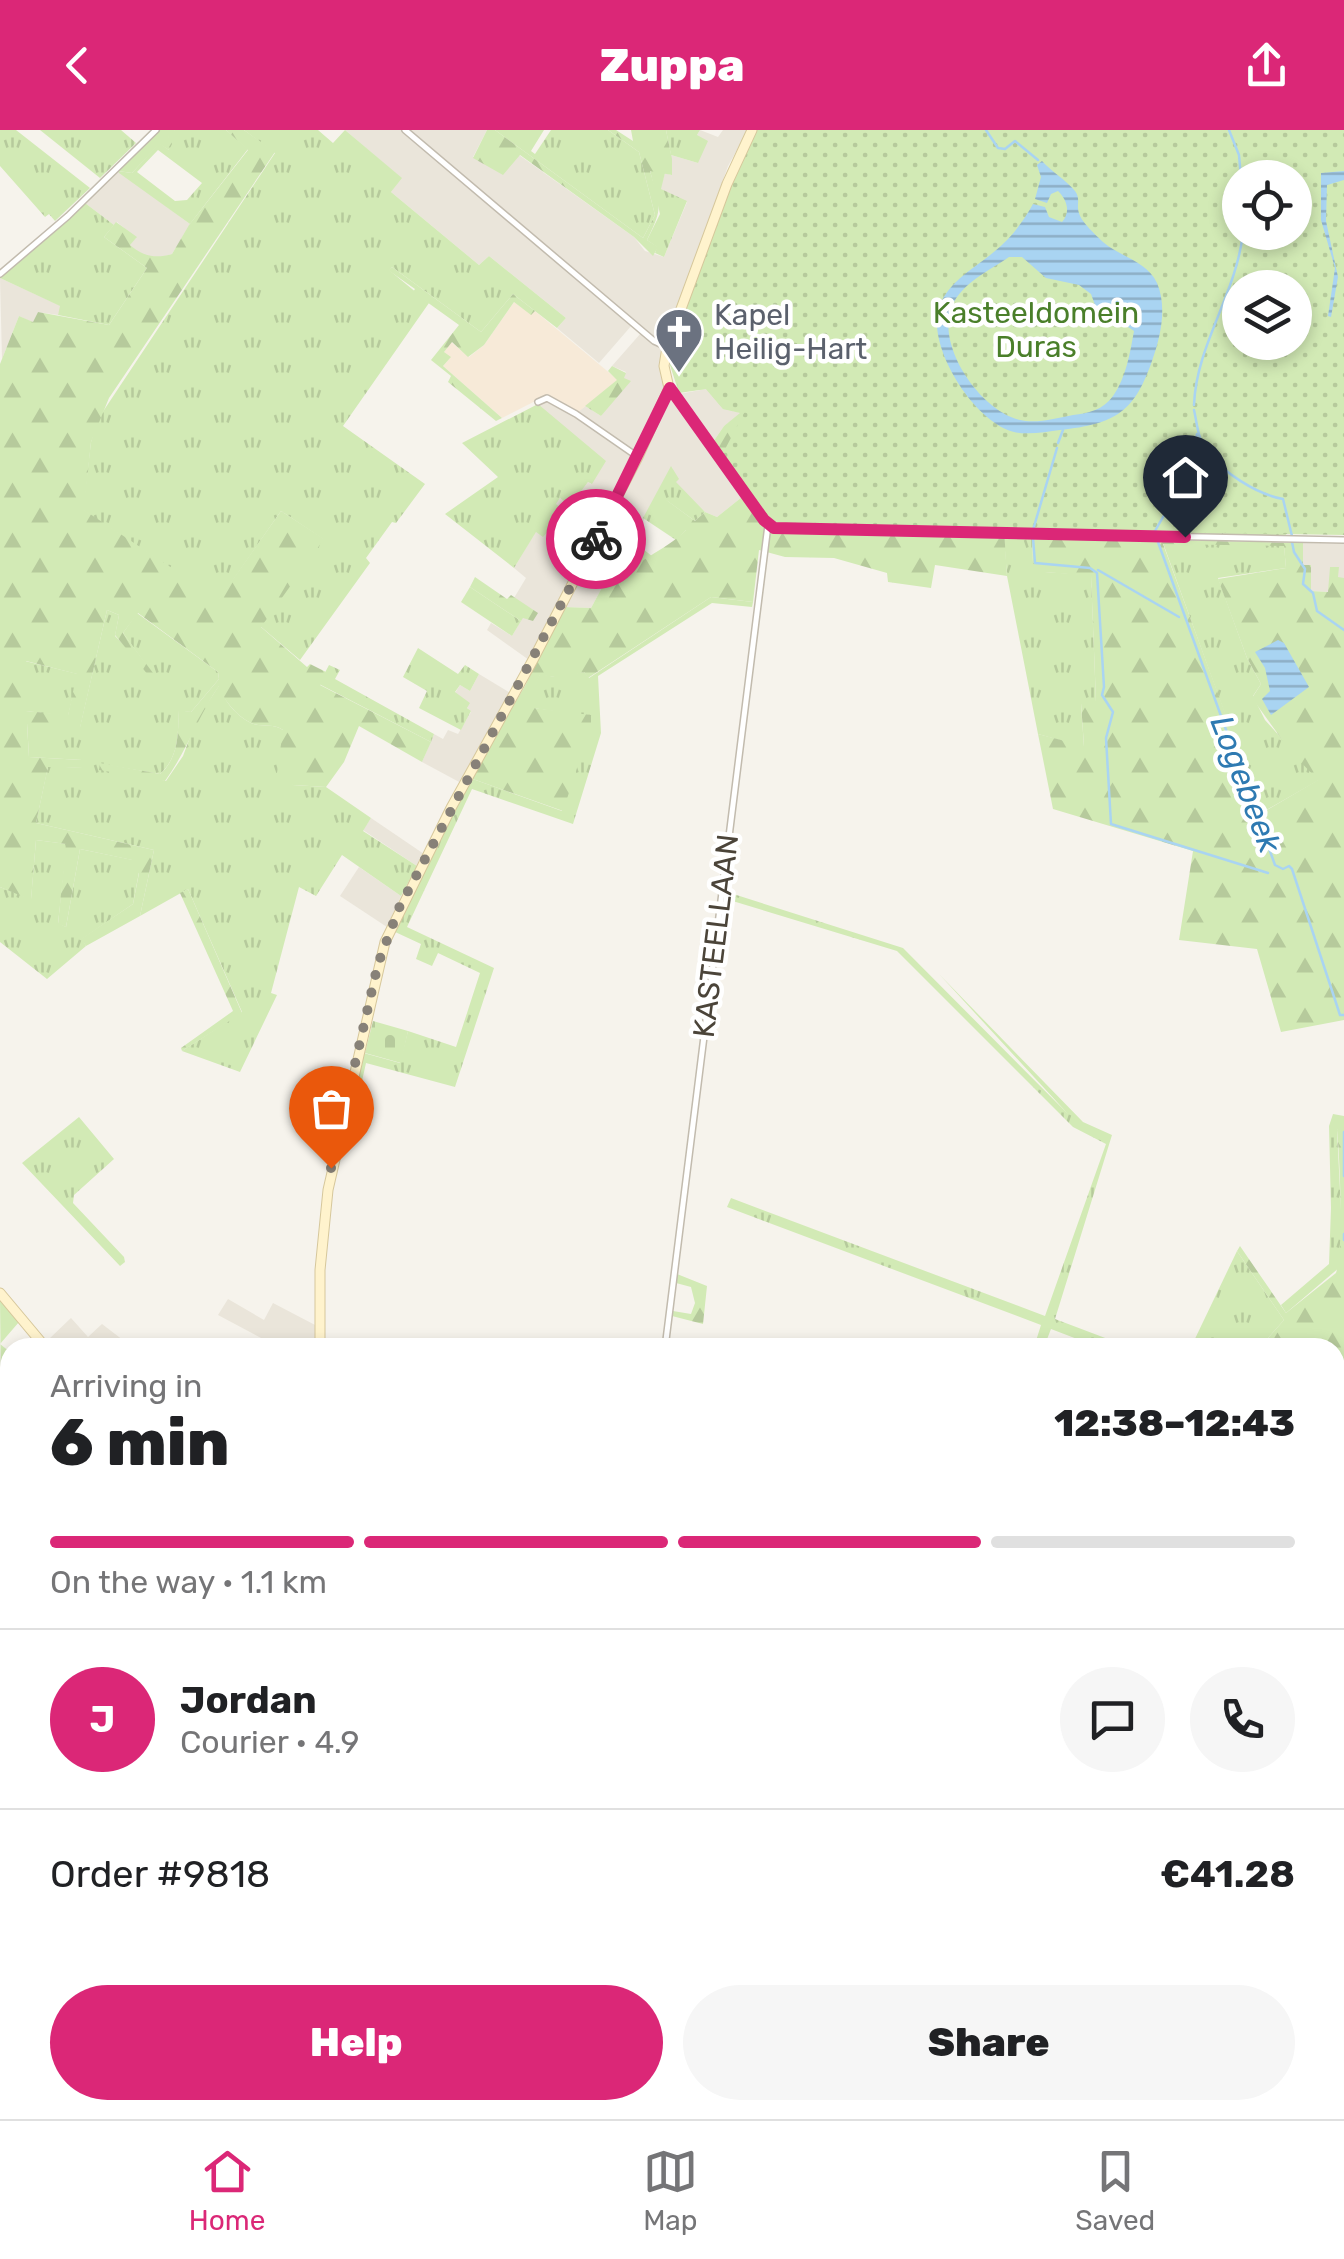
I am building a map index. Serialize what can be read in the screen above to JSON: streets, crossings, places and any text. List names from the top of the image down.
{
  "streets": {
    "street": ["KASTEELLAAN"]
  },
  "water": ["Logebeek"],
  "parks": ["Kasteeldomein Duras"],
  "places": {
    "church": ["Kapel Heilig-Hart"]
  },
  "page": {
    "header": "Zuppa",
    "heading": ["6 min", "Arriving in", "12:38–12:43"],
    "panel": [
      "Jordan",
      "Courier · 4.9",
      "Order #9818",
      "€41.28"
    ],
    "bar": "On the way · 1.1 km",
    "round": "J",
    "buttons": ["Help", "Share"],
    "tabs": ["Home", "Map", "Saved"]
  }
}
